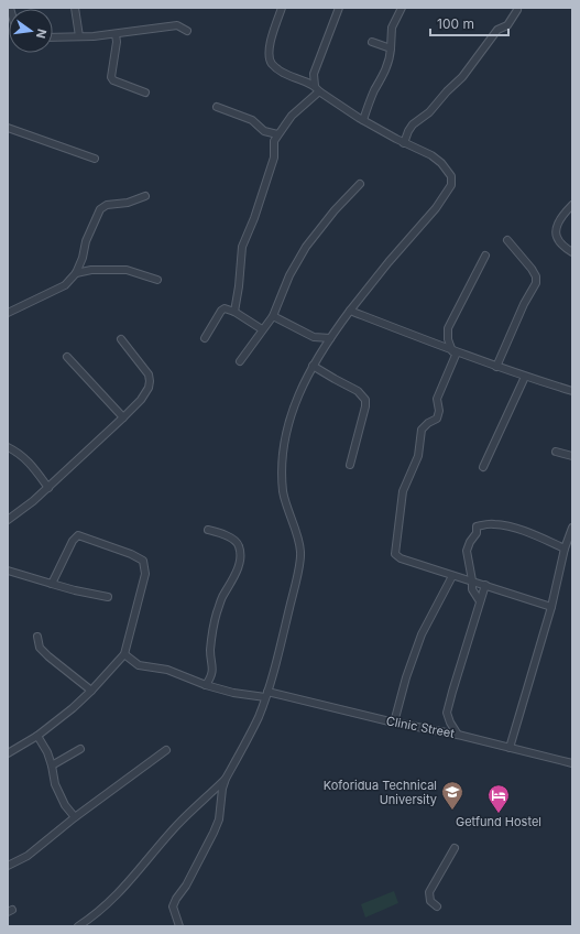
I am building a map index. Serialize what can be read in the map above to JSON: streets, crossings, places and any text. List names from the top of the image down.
{
  "streets": {
    "street": ["Clinic Street"]
  },
  "places": {
    "school or university": ["Koforidua Technical University"],
    "hotel": ["Getfund Hostel"]
  },
  "scale_bar": "100 m",
  "north": "right"
}
